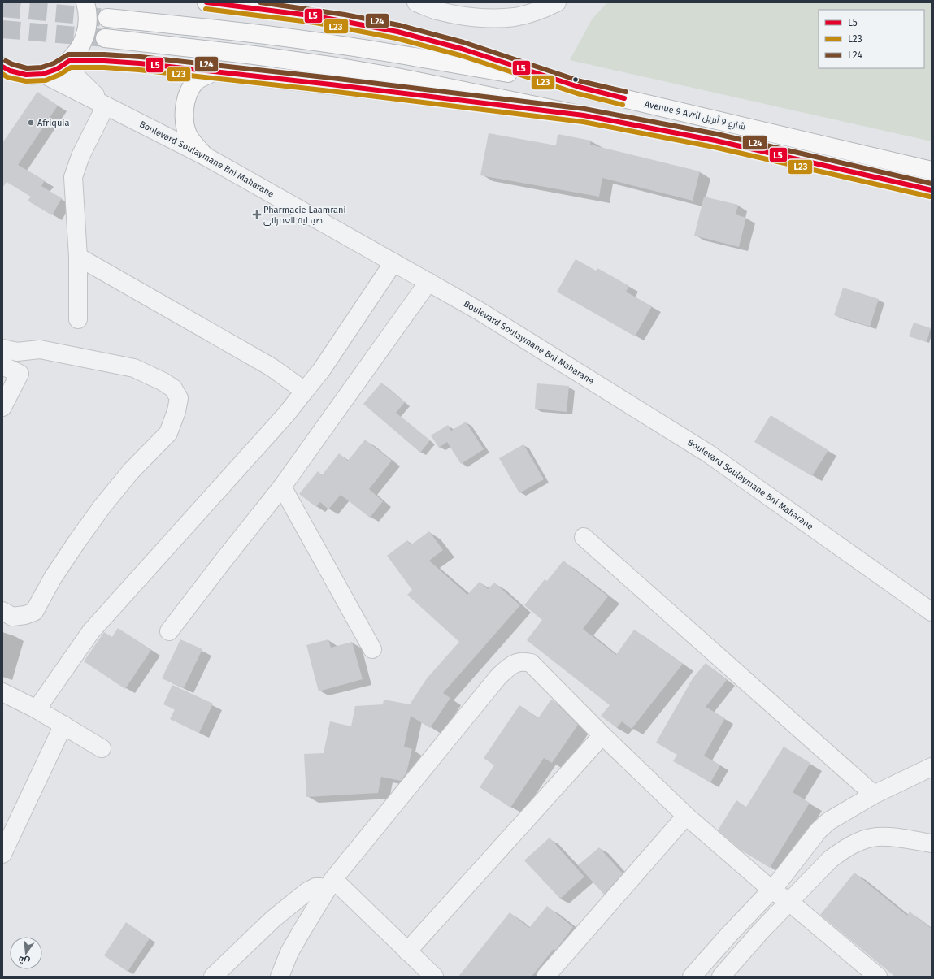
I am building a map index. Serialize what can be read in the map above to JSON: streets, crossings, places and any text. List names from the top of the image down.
{
  "streets": {
    "highway": ["Avenue 9 Avril شارع 9 أبريل"],
    "street": ["Boulevard Soulaymane Bni Maharane"]
  },
  "places": {
    "other": ["Afriquia"],
    "health": ["Pharmacie Laamrani صيدلية العمراني"]
  },
  "lines": ["transit line L5", "transit line L24", "transit line L23"],
  "legend": ["L5", "L23", "L24"],
  "north": "bottom"
}
